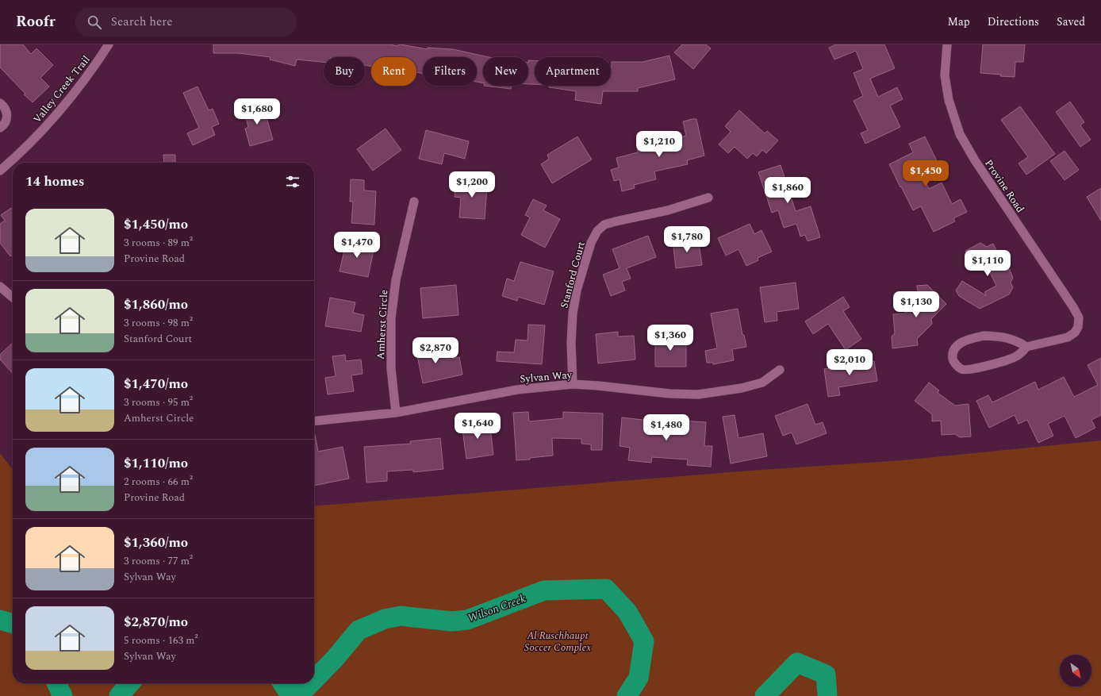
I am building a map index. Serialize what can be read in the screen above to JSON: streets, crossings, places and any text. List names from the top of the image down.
{
  "streets": {
    "street": [
      "Valley Creek Trail",
      "Provine Road",
      "Stanford Court",
      "Amherst Circle",
      "Sylvan Way"
    ]
  },
  "crossings": [
    ["Stanford Court", "Sylvan Way"],
    ["Amherst Circle", "Sylvan Way"]
  ],
  "water": ["Wilson Creek"],
  "parks": ["Al Ruschhaupt Soccer Complex"],
  "north": "bottom right",
  "page": {
    "header": "Roofr",
    "search": "Search here",
    "nav": ["Map", "Directions", "Saved"],
    "chip": [
      "Buy",
      "Rent",
      "Filters",
      "New",
      "Apartment"
    ],
    "price": [
      "$1,680",
      "$1,210",
      "$1,450",
      "$1,200",
      "$1,860",
      "$1,780",
      "$1,470",
      "$1,110",
      "$1,130",
      "$1,360",
      "$2,870",
      "$2,010",
      "$1,640",
      "$1,480"
    ],
    "heading": "14 homes",
    "list": [
      {
        "name": "$1,450/mo",
        "note": "3 rooms · 89 m² · Provine Road"
      },
      {
        "name": "$1,860/mo",
        "note": "3 rooms · 98 m² · Stanford Court"
      },
      {
        "name": "$1,470/mo",
        "note": "3 rooms · 95 m² · Amherst Circle"
      },
      {
        "name": "$1,110/mo",
        "note": "2 rooms · 66 m² · Provine Road"
      },
      {
        "name": "$1,360/mo",
        "note": "3 rooms · 77 m² · Sylvan Way"
      },
      {
        "name": "$2,870/mo",
        "note": "5 rooms · 163 m² · Sylvan Way"
      }
    ]
  }
}
